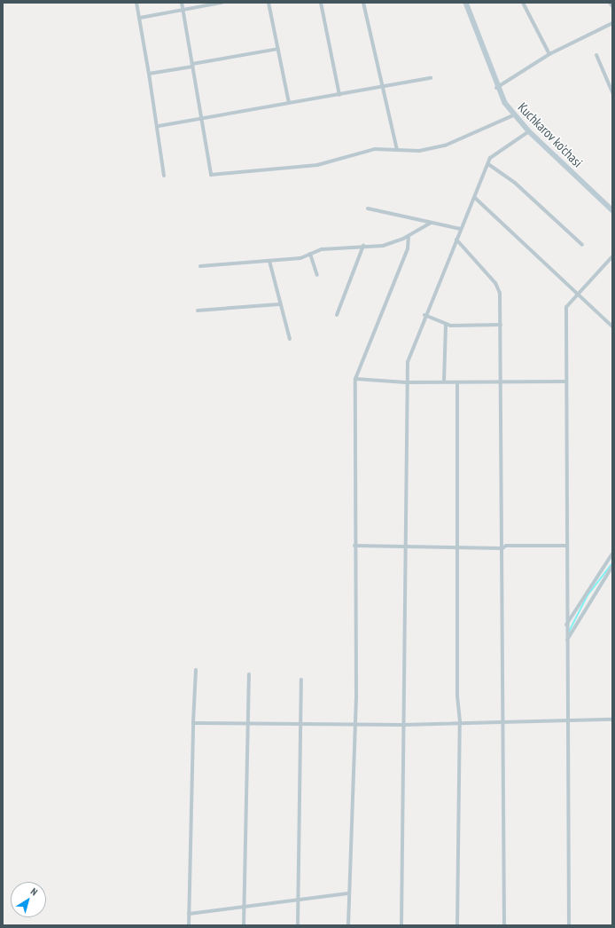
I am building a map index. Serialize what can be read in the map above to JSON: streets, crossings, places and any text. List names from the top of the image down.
{
  "streets": {
    "main road": ["Kuchkarov ko'chasi"]
  },
  "north": "top right"
}
